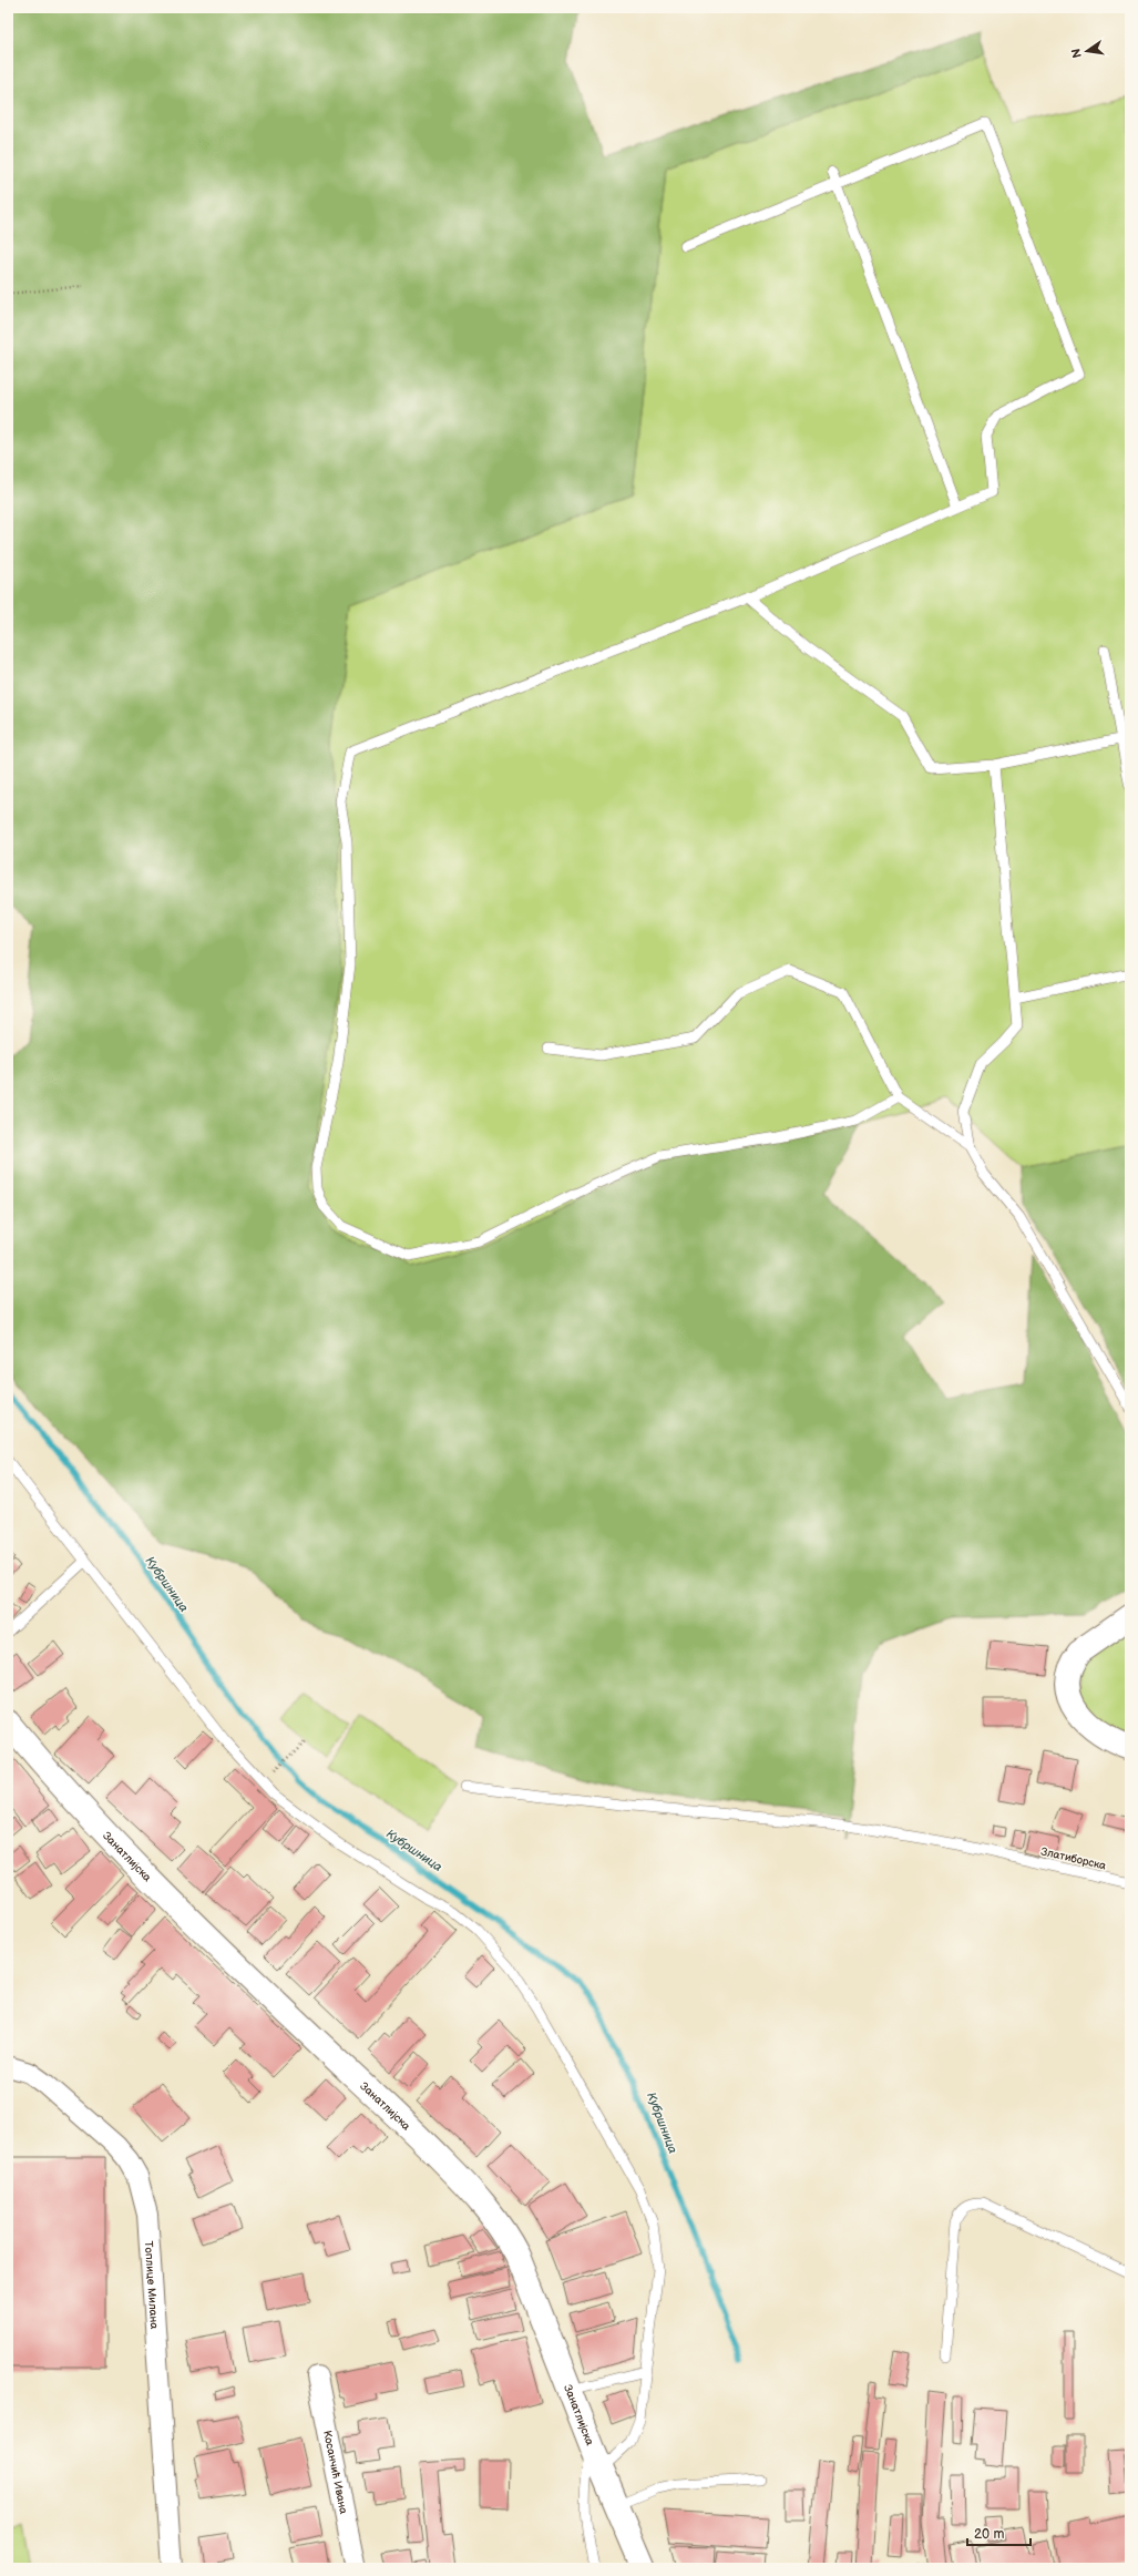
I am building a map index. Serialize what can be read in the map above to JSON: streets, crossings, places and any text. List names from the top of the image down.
{
  "streets": {
    "street": ["Занатлијска", "Топлице Милана", "Косанчић Ивана"],
    "lane": ["Златиборска"]
  },
  "water": ["Кубршница"],
  "scale_bar": "20 m",
  "north": "left"
}
